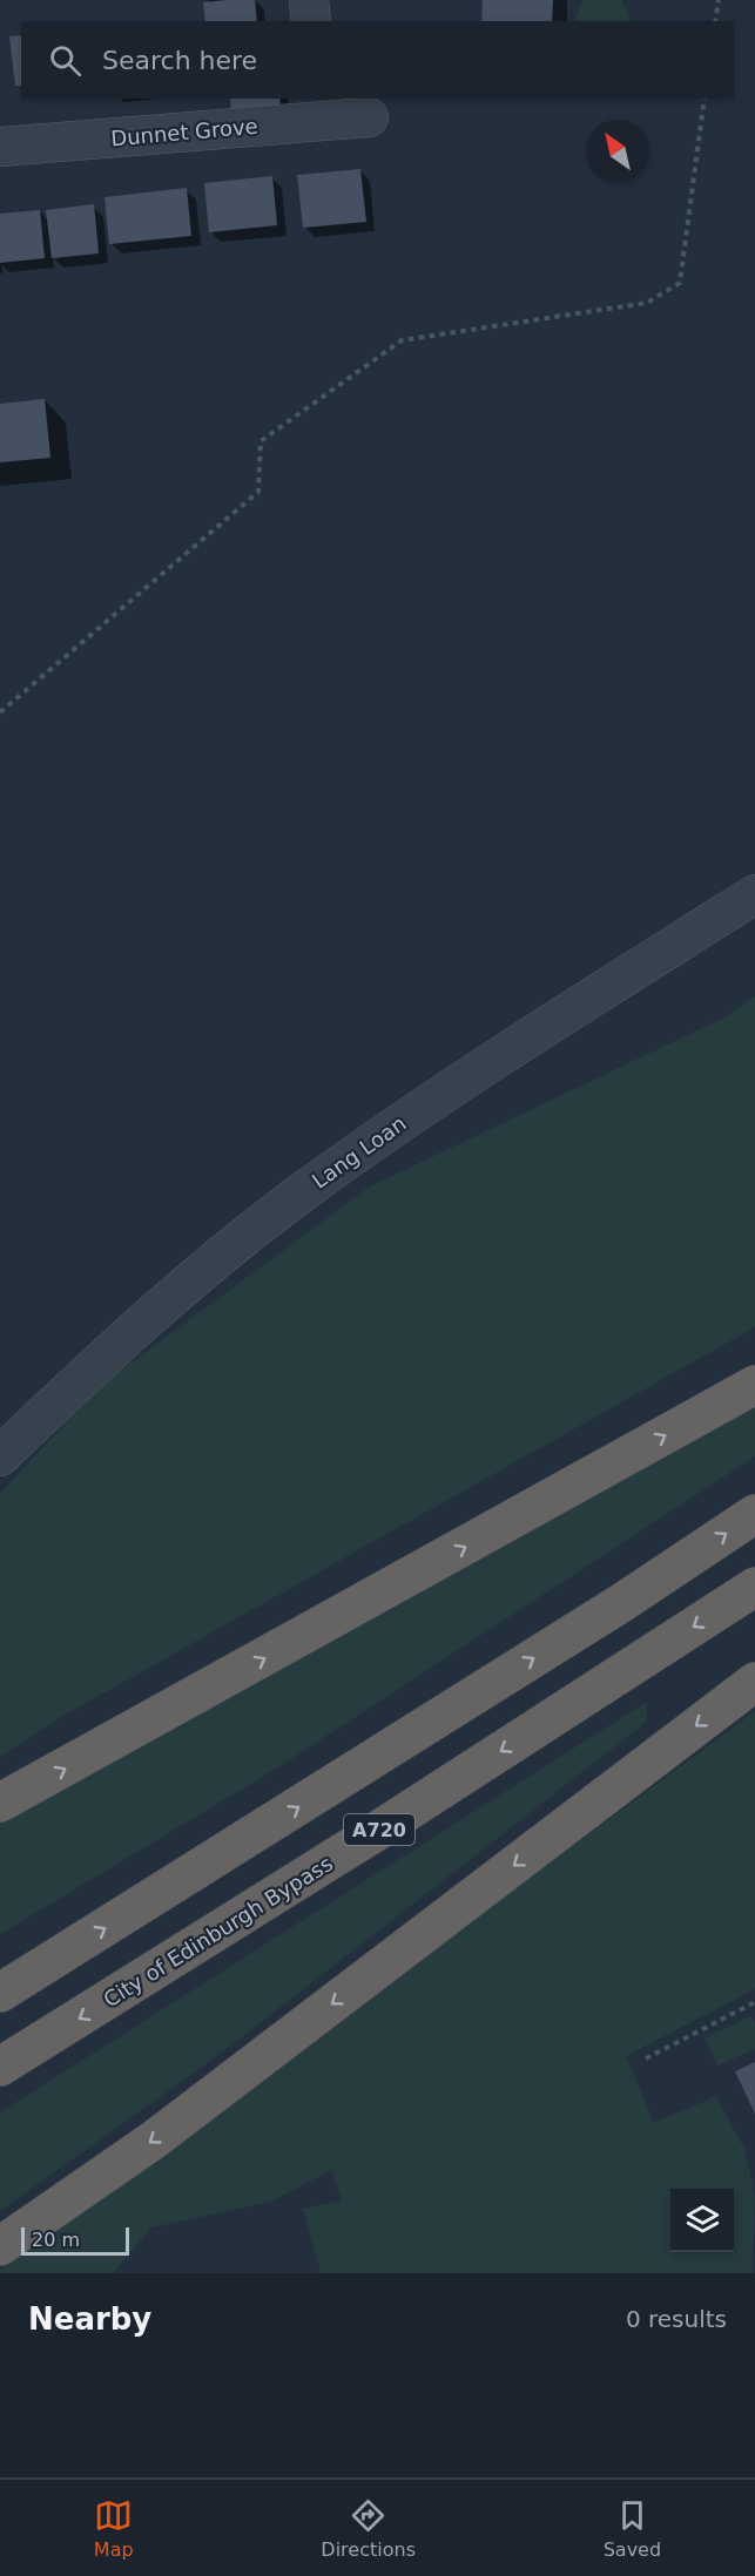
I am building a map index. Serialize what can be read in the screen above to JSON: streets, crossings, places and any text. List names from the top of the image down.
{
  "streets": {
    "highway": ["A720", "City of Edinburgh Bypass"],
    "street": ["Dunnet Grove", "Lang Loan"]
  },
  "scale_bar": "20 m",
  "north": "top left",
  "page": {
    "search": "Search here",
    "scale": "20 m",
    "heading": ["Nearby", "0 results"],
    "nav": ["Map", "Directions", "Saved"]
  }
}
